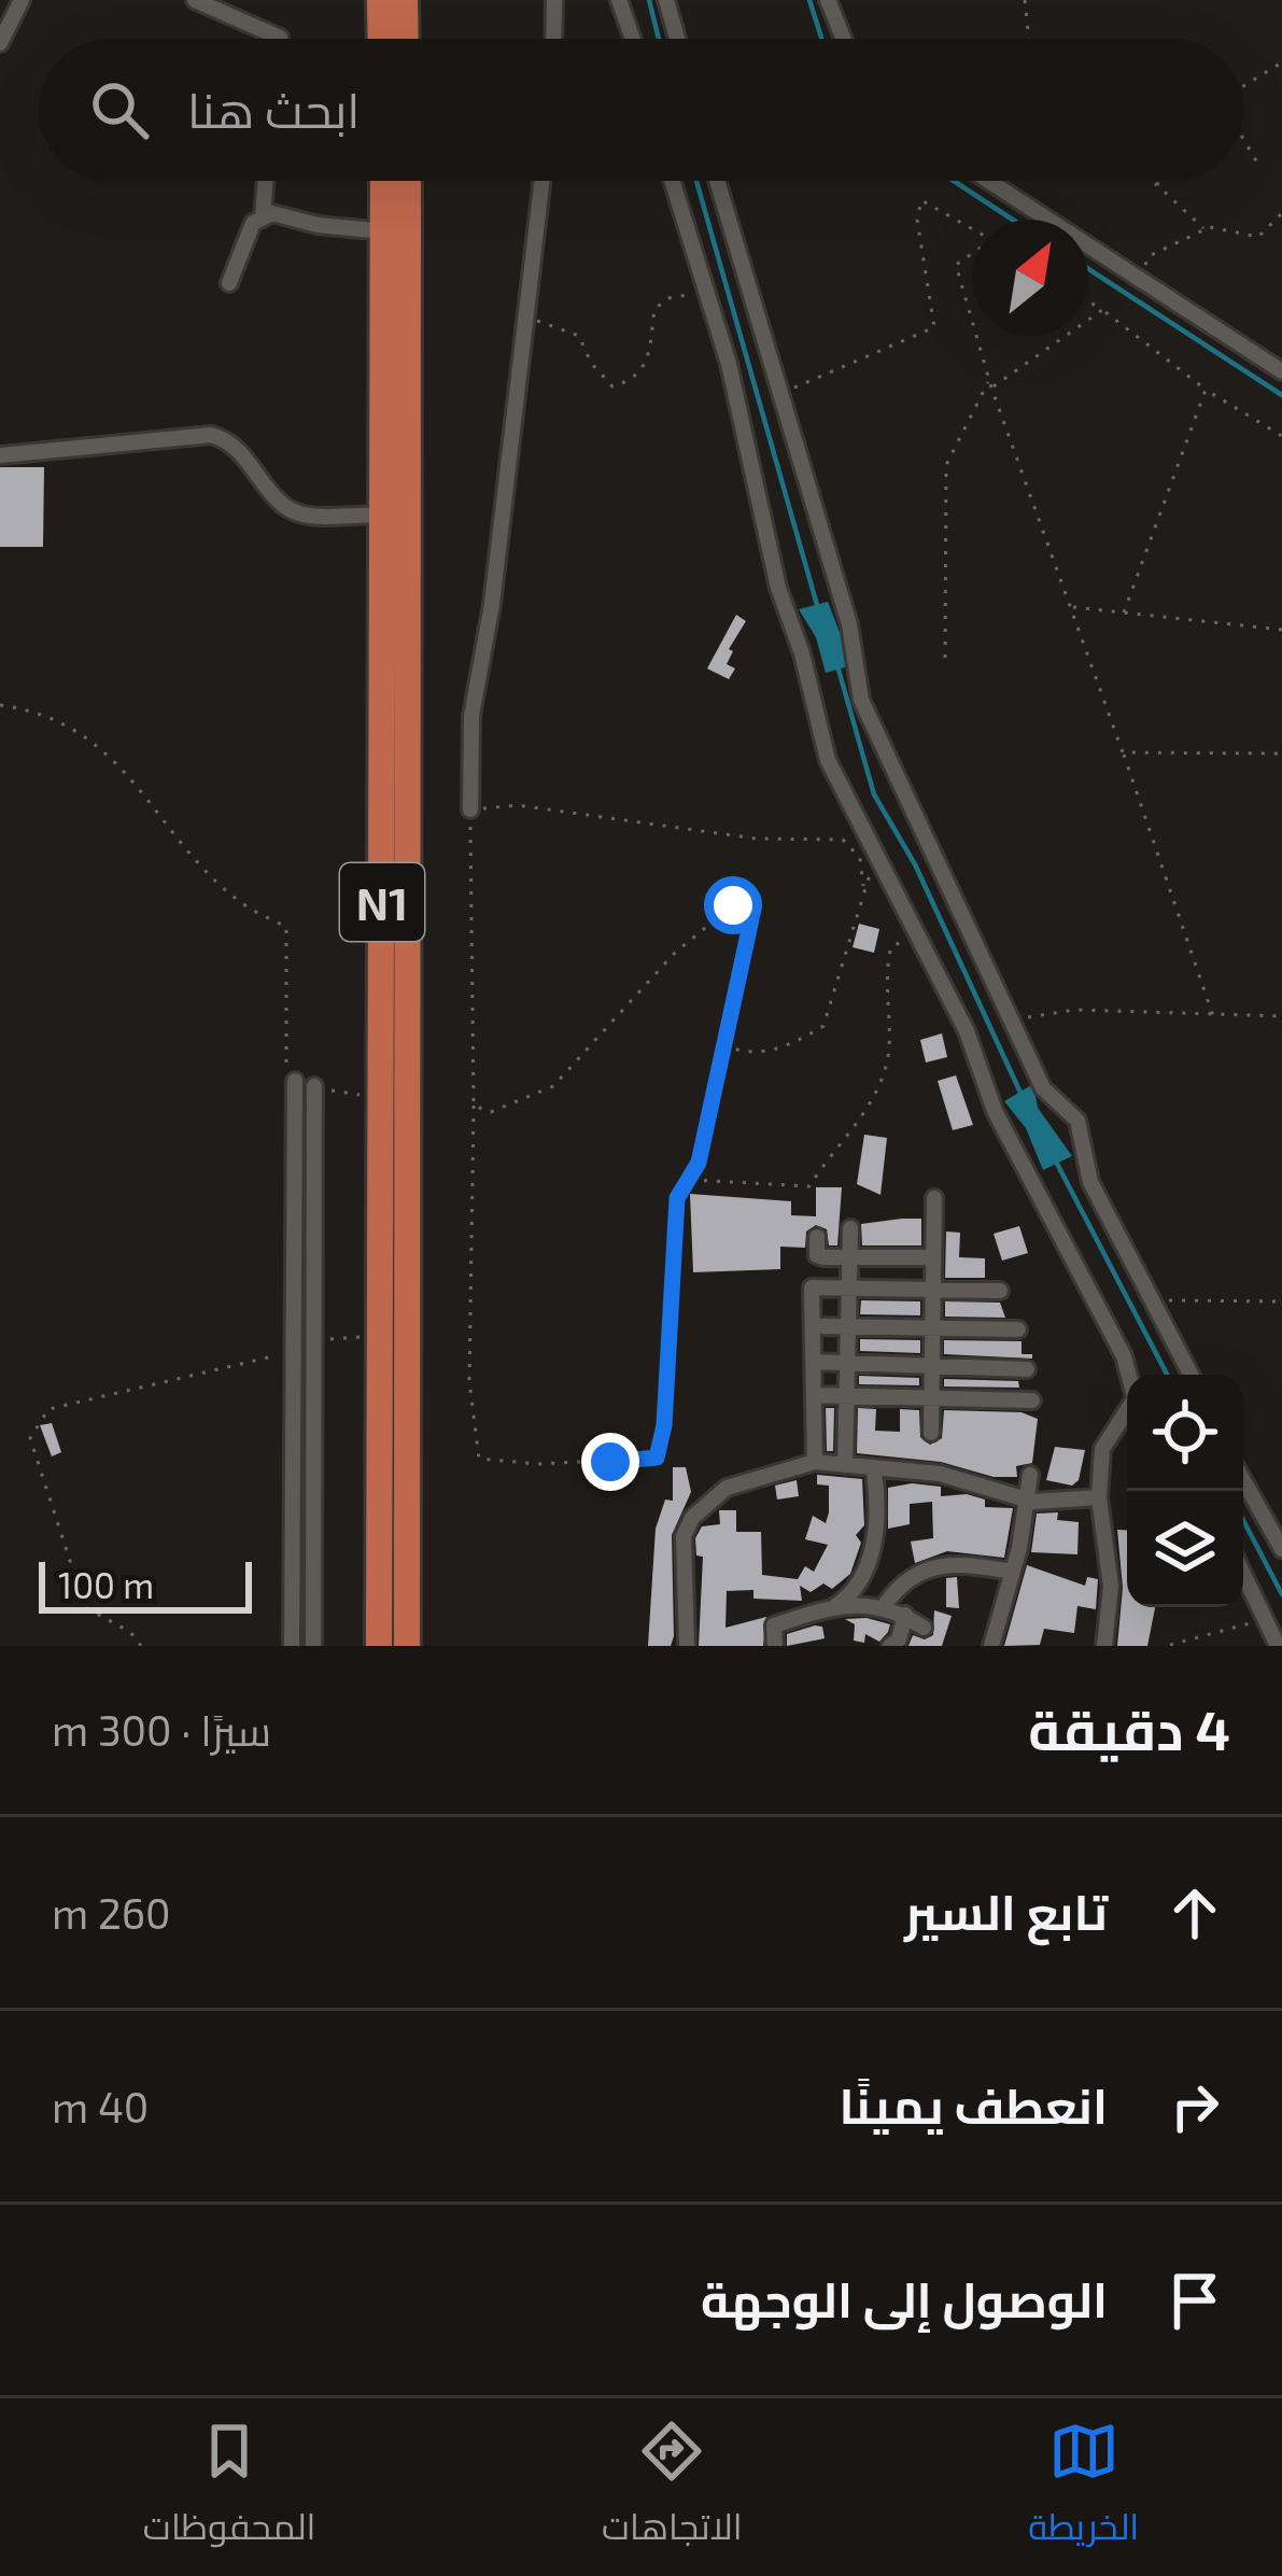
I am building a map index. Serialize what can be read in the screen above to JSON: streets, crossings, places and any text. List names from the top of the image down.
{
  "streets": {
    "highway": ["N1"]
  },
  "scale_bar": "100 m",
  "north": "top right",
  "page": {
    "search": "ابحث هنا",
    "scale": "100 m",
    "heading": ["4 دقيقة", "سيرًا · 300 m"],
    "list": [
      ["تابع السير", "260 m"],
      ["انعطف يمينًا", "40 m"],
      "الوصول إلى الوجهة"
    ],
    "nav": ["الخريطة", "الاتجاهات", "المحفوظات"]
  }
}
